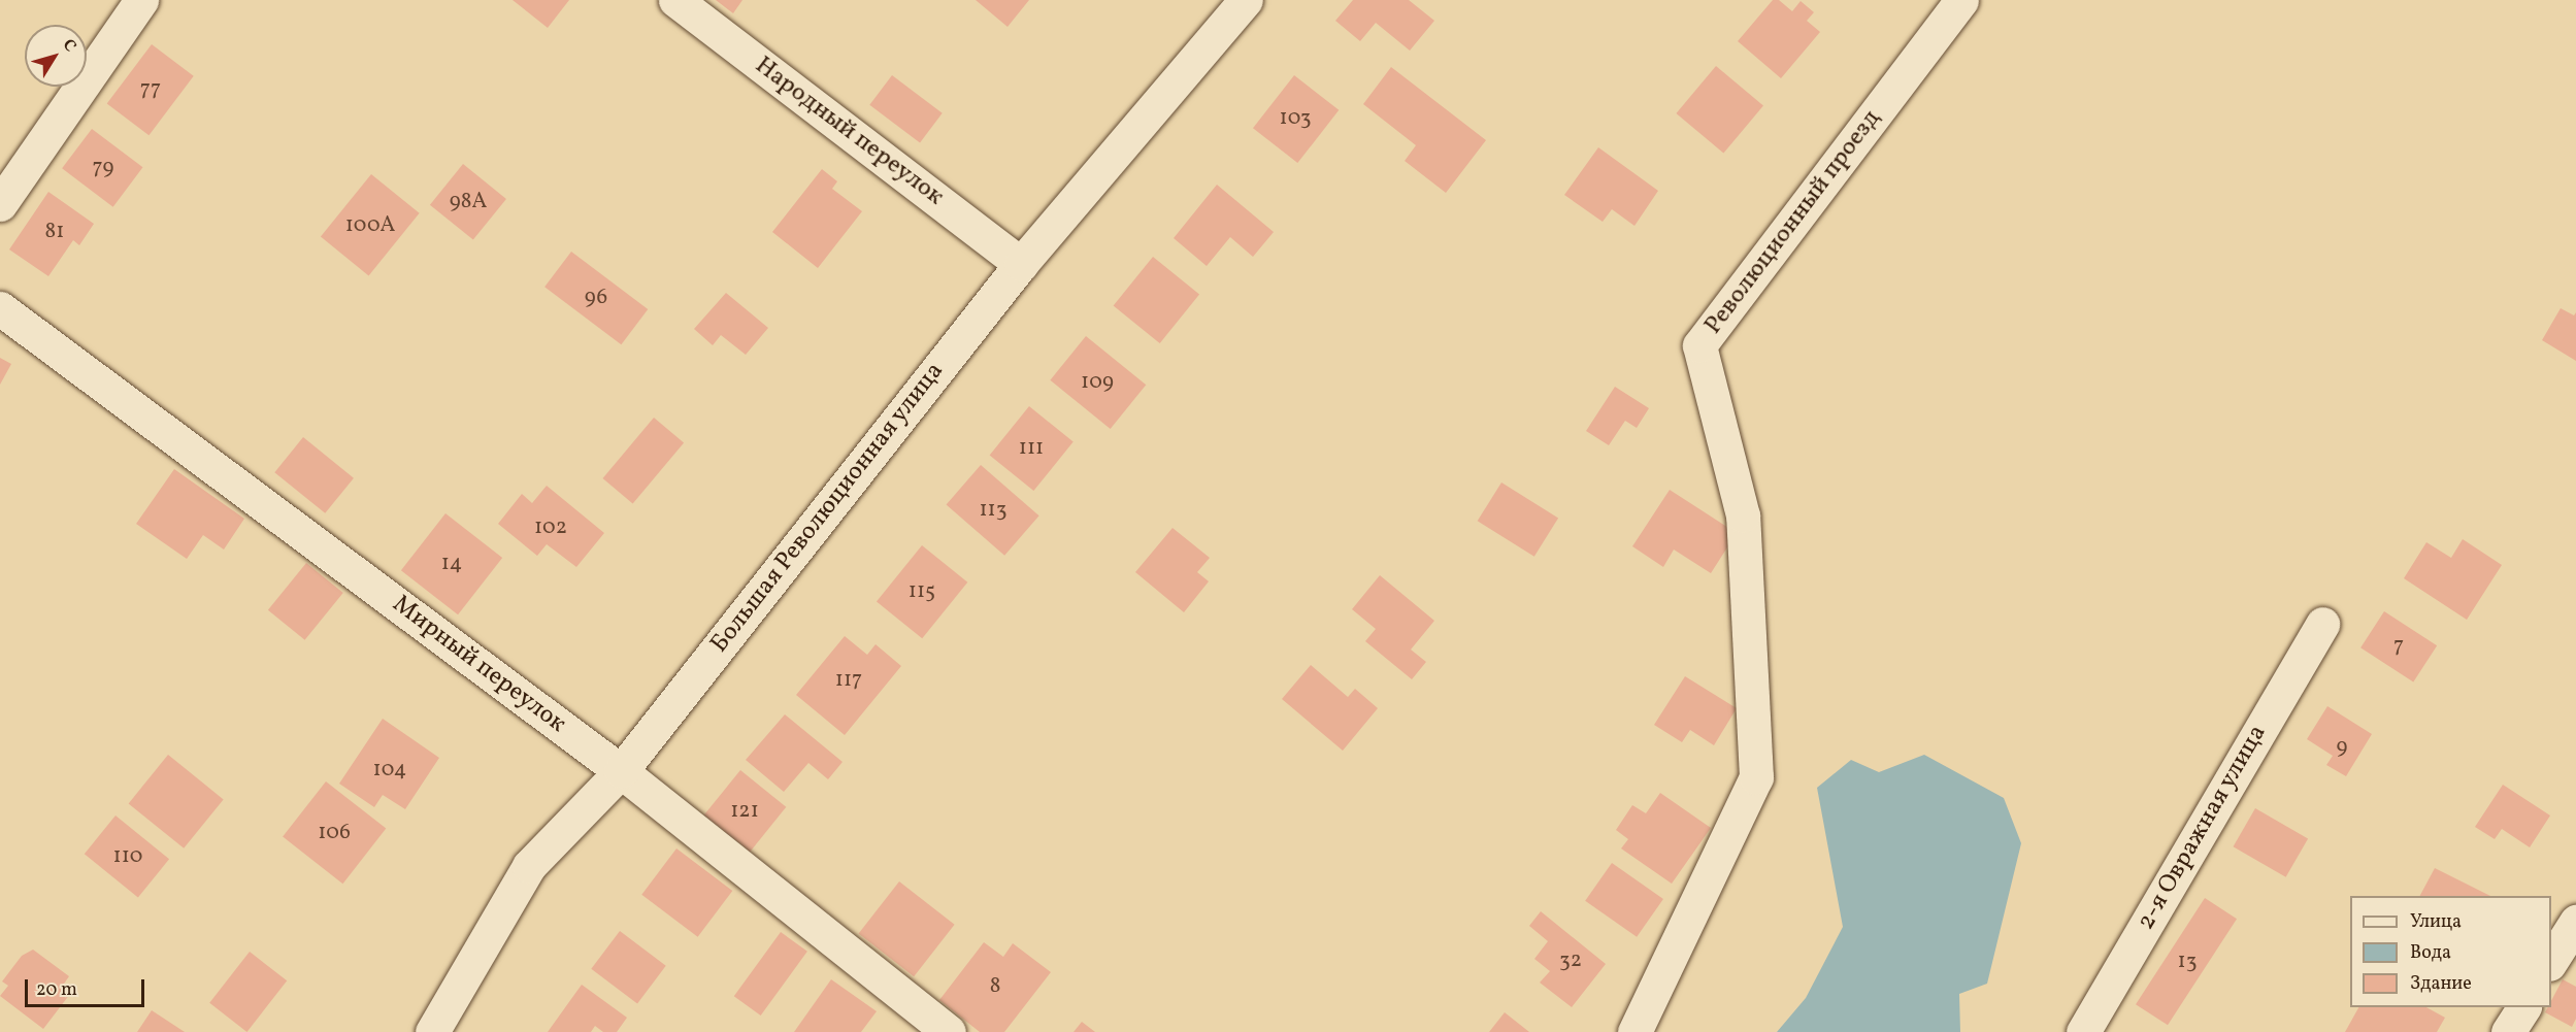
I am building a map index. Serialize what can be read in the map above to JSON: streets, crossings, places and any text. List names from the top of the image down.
{
  "streets": {
    "street": [
      "Народный переулок",
      "Революционный проезд",
      "Большая Революционная улица",
      "Мирный переулок",
      "2-я Овражная улица"
    ]
  },
  "crossings": [
    ["Народный переулок", "Большая Революционная улица"],
    ["Большая Революционная улица", "Мирный переулок"]
  ],
  "house_numbers": [
    "77",
    "103",
    "79",
    "98А",
    "100А",
    "81",
    "96",
    "109",
    "111",
    "113",
    "102",
    "14",
    "115",
    "7",
    "117",
    "9",
    "104",
    "121",
    "106",
    "110",
    "32",
    "13",
    "8"
  ],
  "legend": ["Улица", "Вода", "Здание"],
  "scale_bar": "20 m",
  "north": "top right"
}
